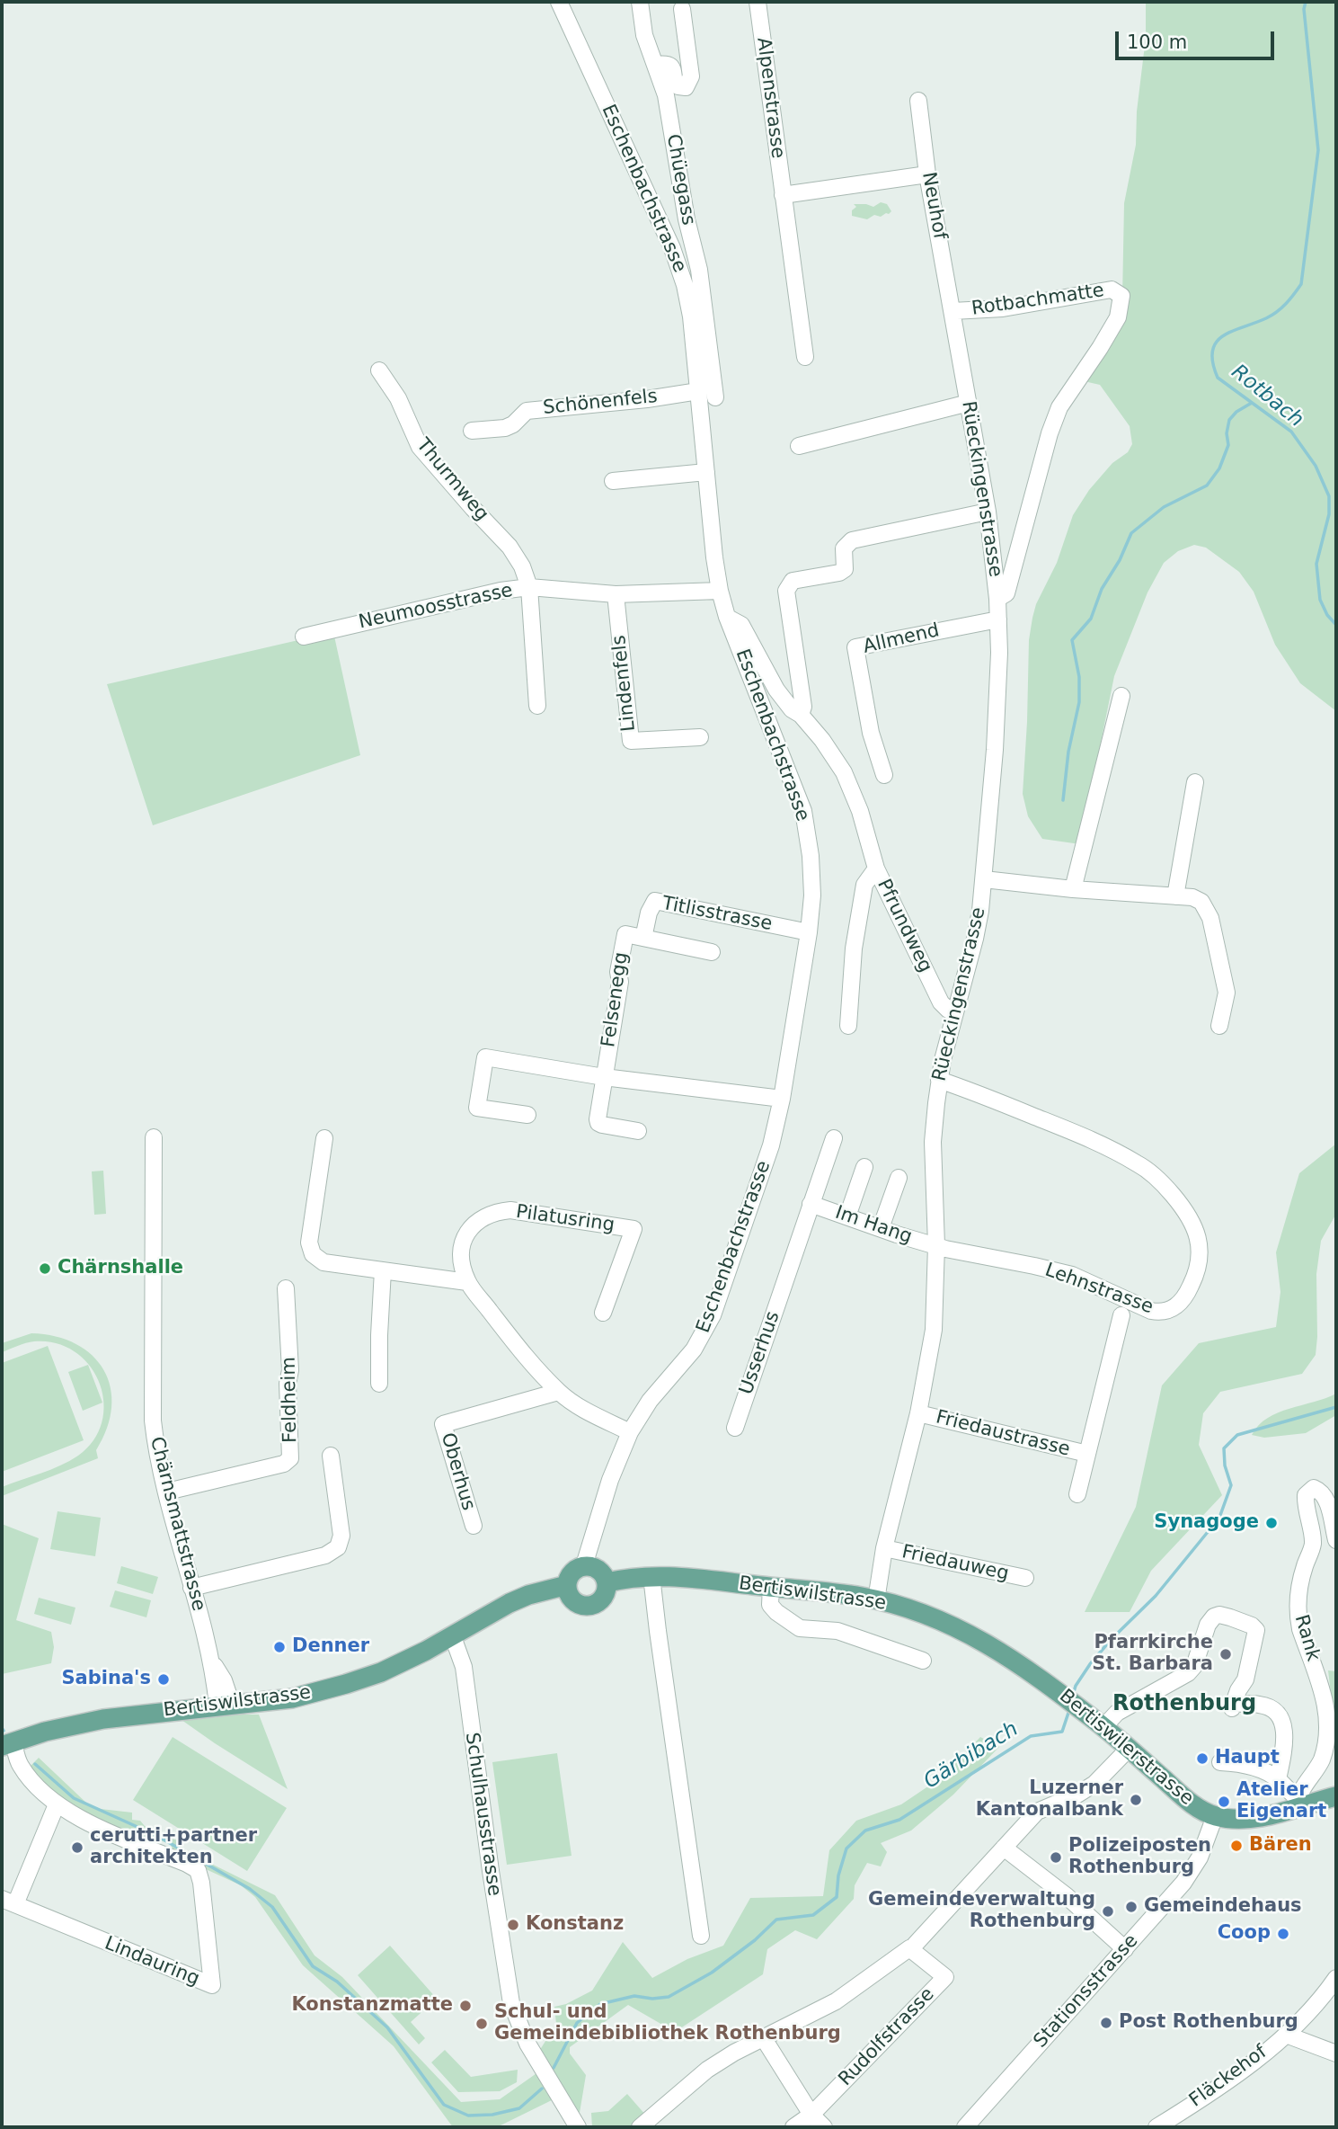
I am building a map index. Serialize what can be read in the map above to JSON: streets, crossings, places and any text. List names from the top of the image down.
{
  "streets": {
    "main road": ["Bertiswilstrasse", "Bertiswilerstrasse"],
    "street": [
      "Alpenstrasse",
      "Chüegass",
      "Eschenbachstrasse",
      "Neuhof",
      "Rotbachmatte",
      "Schönenfels",
      "Thurmweg",
      "Rüeckingenstrasse",
      "Neumoosstrasse",
      "Allmend",
      "Lindenfels",
      "Titlisstrasse",
      "Pfrundweg",
      "Felsenegg",
      "Pilatusring",
      "Im Hang",
      "Lehnstrasse",
      "Usserhus",
      "Feldheim",
      "Friedaustrasse",
      "Oberhus",
      "Chärnsmattstrasse",
      "Friedauweg",
      "Rank",
      "Schulhausstrasse",
      "Lindauring",
      "Stationsstrasse",
      "Rudolfstrasse",
      "Fläckehof"
    ]
  },
  "crossings": [
    ["Eschenbachstrasse", "Schönenfels"],
    ["Eschenbachstrasse", "Neumoosstrasse"],
    ["Eschenbachstrasse", "Titlisstrasse"],
    ["Eschenbachstrasse", "Pfrundweg"],
    ["Eschenbachstrasse", "Pilatusring"],
    ["Eschenbachstrasse", "Bertiswilstrasse"],
    ["Neuhof", "Rotbachmatte"],
    ["Neuhof", "Rüeckingenstrasse"],
    ["Rotbachmatte", "Rüeckingenstrasse"],
    ["Thurmweg", "Neumoosstrasse"],
    ["Rüeckingenstrasse", "Allmend"],
    ["Rüeckingenstrasse", "Pfrundweg"],
    ["Rüeckingenstrasse", "Im Hang"],
    ["Rüeckingenstrasse", "Lehnstrasse"],
    ["Rüeckingenstrasse", "Friedaustrasse"],
    ["Rüeckingenstrasse", "Friedauweg"],
    ["Rüeckingenstrasse", "Bertiswilstrasse"],
    ["Neumoosstrasse", "Lindenfels"],
    ["Pilatusring", "Oberhus"],
    ["Im Hang", "Lehnstrasse"],
    ["Im Hang", "Usserhus"],
    ["Feldheim", "Chärnsmattstrasse"],
    ["Chärnsmattstrasse", "Bertiswilstrasse"],
    ["Bertiswilstrasse", "Bertiswilerstrasse"],
    ["Bertiswilstrasse", "Schulhausstrasse"],
    ["Bertiswilstrasse", "Lindauring"],
    ["Bertiswilerstrasse", "Stationsstrasse"]
  ],
  "districts": ["Rothenburg"],
  "water": ["Rotbach", "Gärbibach"],
  "places": [
    "Chärnshalle",
    "Synagoge",
    "Denner",
    "Pfarrkirche St. Barbara",
    "Sabina's",
    "Haupt",
    "Luzerner Kantonalbank",
    "Atelier Eigenart",
    "Bären",
    "cerutti+partner architekten",
    "Polizeiposten Rothenburg",
    "Gemeindehaus",
    "Gemeindeverwaltung Rothenburg",
    "Konstanz",
    "Coop",
    "Konstanzmatte",
    "Post Rothenburg",
    "Schul- und Gemeindebibliothek Rothenburg"
  ],
  "scale_bar": "100 m"
}
